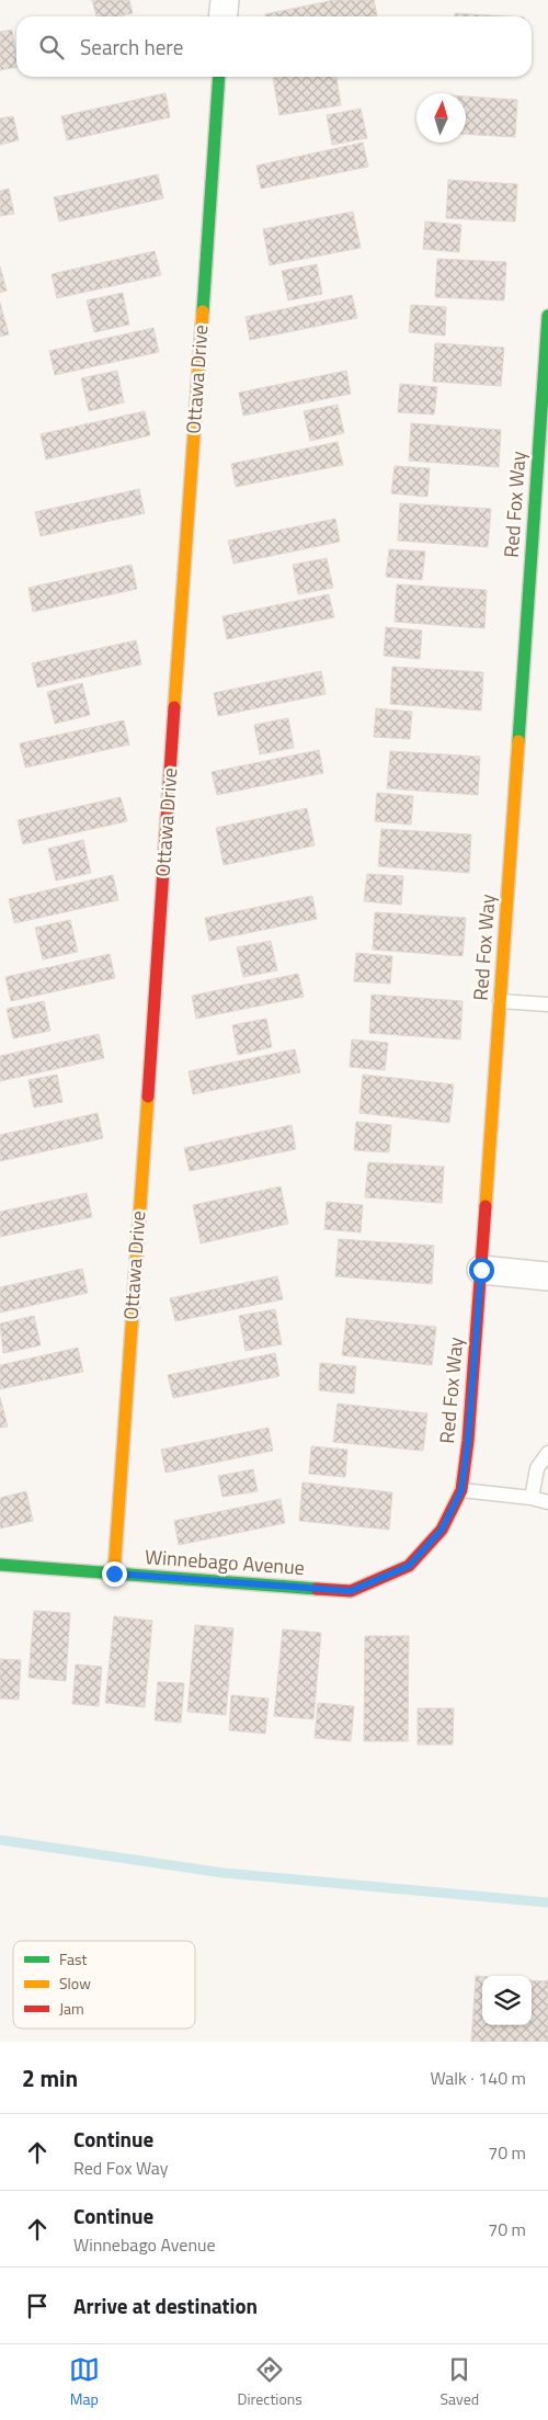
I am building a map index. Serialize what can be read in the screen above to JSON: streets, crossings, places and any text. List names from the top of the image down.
{
  "streets": {
    "street": ["Ottawa Drive", "Red Fox Way", "Winnebago Avenue"]
  },
  "crossings": [
    ["Ottawa Drive", "Winnebago Avenue"],
    ["Red Fox Way", "Winnebago Avenue"]
  ],
  "legend": ["Fast", "Slow", "Jam"],
  "north": "top",
  "page": {
    "search": "Search here",
    "heading": ["2 min", "Walk · 140 m"],
    "list": [
      ["Continue", "Red Fox Way", "70 m"],
      ["Continue", "Winnebago Avenue", "70 m"],
      "Arrive at destination"
    ],
    "nav": ["Map", "Directions", "Saved"]
  }
}
